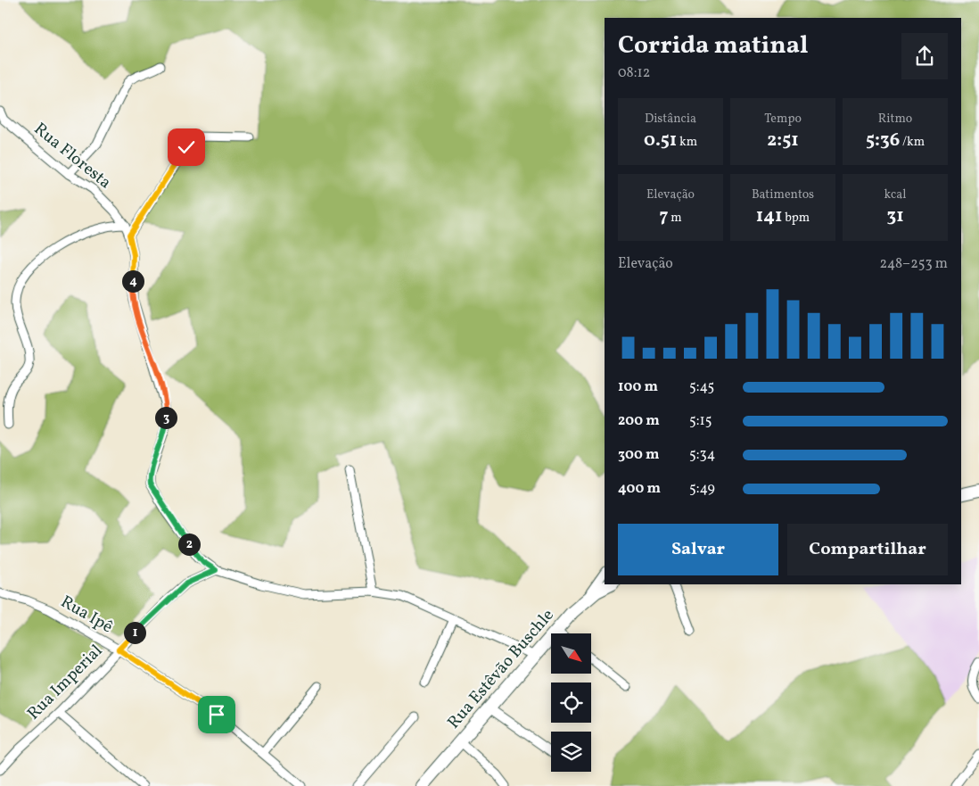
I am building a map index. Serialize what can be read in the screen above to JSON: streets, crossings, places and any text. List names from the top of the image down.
{
  "streets": {
    "street": [
      "Rua Floresta",
      "Rua Ipê",
      "Rua Estêvão Buschle",
      "Rua Imperial"
    ]
  },
  "crossings": [
    ["Rua Floresta", "Rua Imperial"],
    ["Rua Ipê", "Rua Imperial"]
  ],
  "north": "bottom right",
  "page": {
    "heading": ["Corrida matinal", "08:12"],
    "stats": [
      ["Distância", "0.51 km"],
      ["Tempo", "2:51"],
      ["Ritmo", "5:36 /km"],
      ["Elevação", "7 m"],
      ["Batimentos", "141 bpm"],
      ["kcal", "31"]
    ],
    "chart": ["Elevação", "248–253 m"],
    "pins": [
      "4",
      "3",
      "2",
      "1"
    ],
    "list": [
      {
        "name": "100 m",
        "note": "5:45"
      },
      {
        "name": "200 m",
        "note": "5:15"
      },
      {
        "name": "300 m",
        "note": "5:34"
      },
      {
        "name": "400 m",
        "note": "5:49"
      }
    ],
    "buttons": ["Salvar", "Compartilhar"]
  }
}
